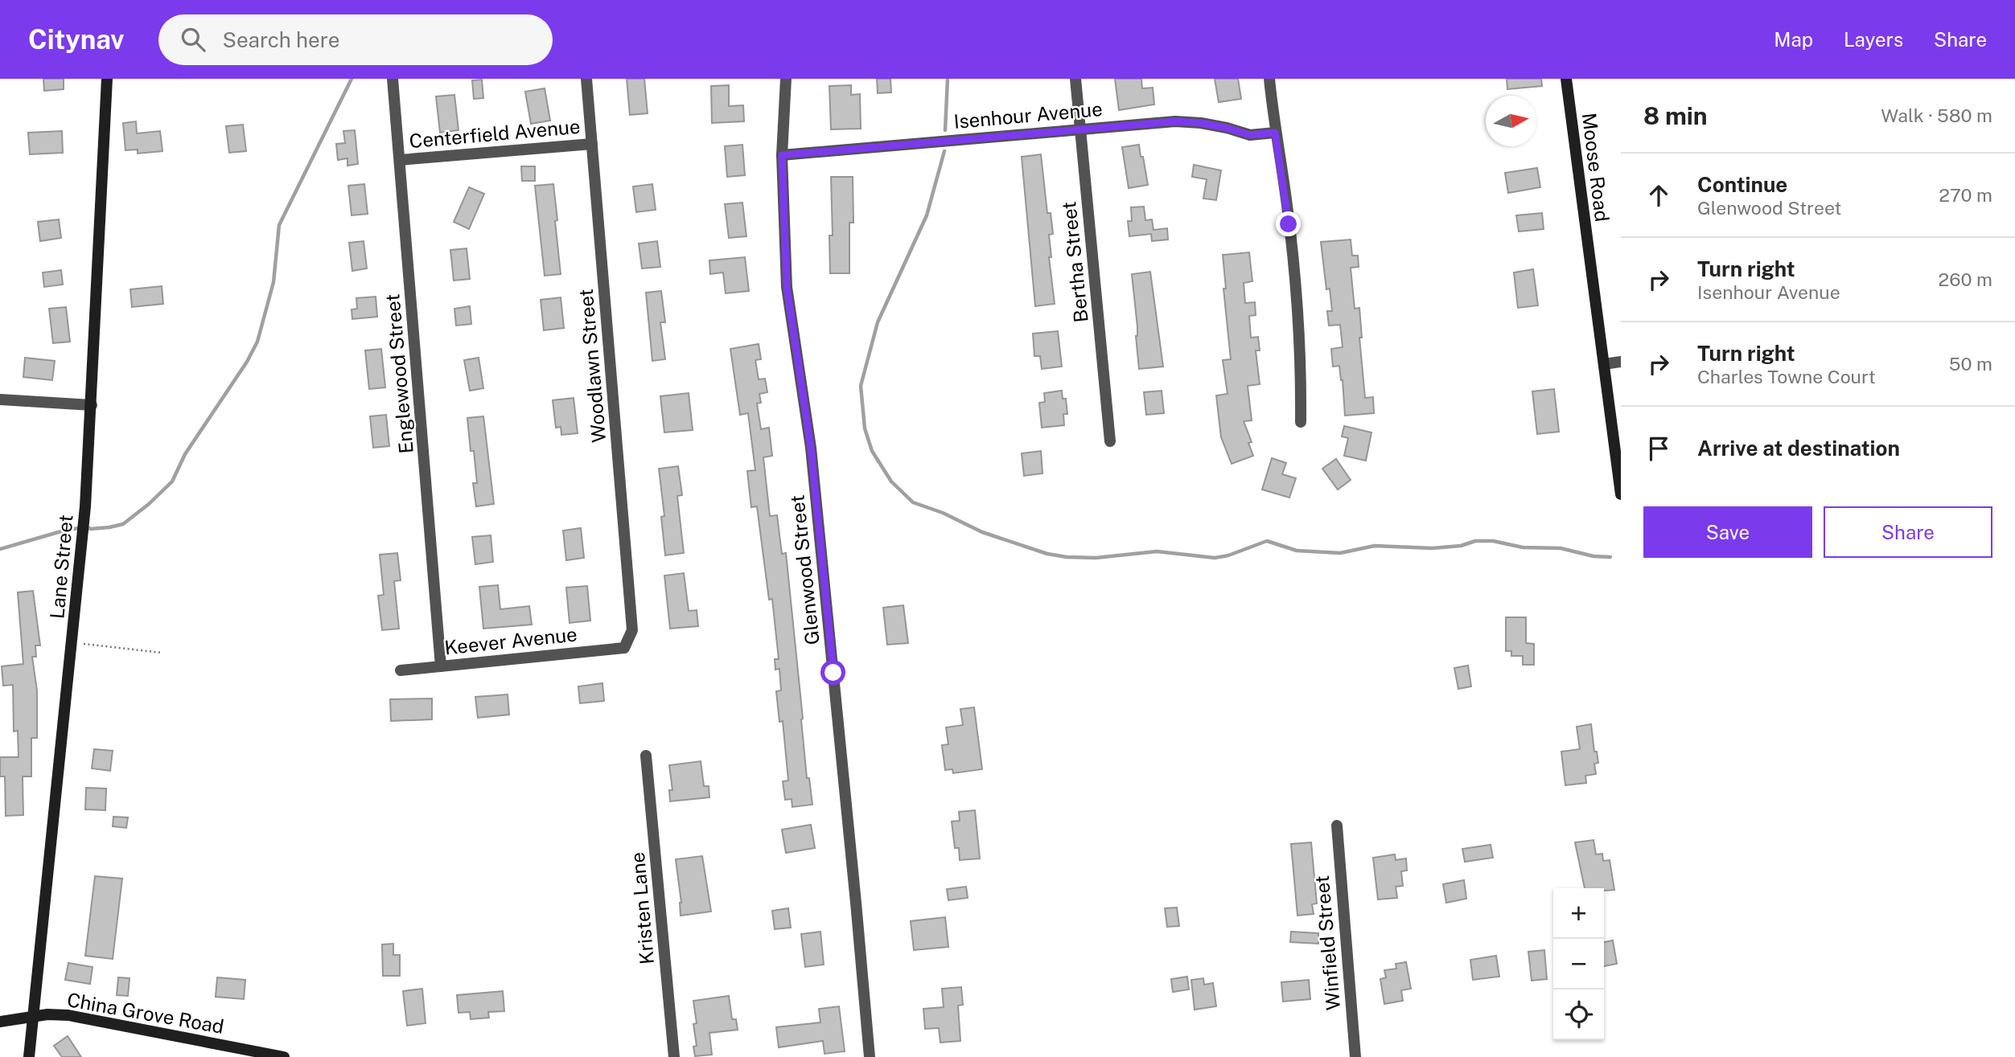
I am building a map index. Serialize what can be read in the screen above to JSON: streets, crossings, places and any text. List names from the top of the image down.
{
  "streets": {
    "main road": ["Moose Road", "Lane Street", "China Grove Road"],
    "street": [
      "Isenhour Avenue",
      "Centerfield Avenue",
      "Bertha Street",
      "Woodlawn Street",
      "Englewood Street",
      "Glenwood Street",
      "Keever Avenue",
      "Kristen Lane",
      "Winfield Street"
    ]
  },
  "crossings": [
    ["Isenhour Avenue", "Bertha Street"],
    ["Isenhour Avenue", "Glenwood Street"],
    ["Centerfield Avenue", "Woodlawn Street"],
    ["Centerfield Avenue", "Englewood Street"],
    ["Woodlawn Street", "Keever Avenue"],
    ["Englewood Street", "Keever Avenue"],
    ["Lane Street", "China Grove Road"]
  ],
  "north": "right",
  "page": {
    "header": "Citynav",
    "search": "Search here",
    "nav": ["Map", "Layers", "Share"],
    "heading": ["8 min", "Walk · 580 m"],
    "list": [
      ["Continue", "Glenwood Street", "270 m"],
      ["Turn right", "Isenhour Avenue", "260 m"],
      ["Turn right", "Charles Towne Court", "50 m"],
      "Arrive at destination"
    ],
    "buttons": ["Save", "Share"],
    "map_buttons": ["+", "−"]
  }
}
